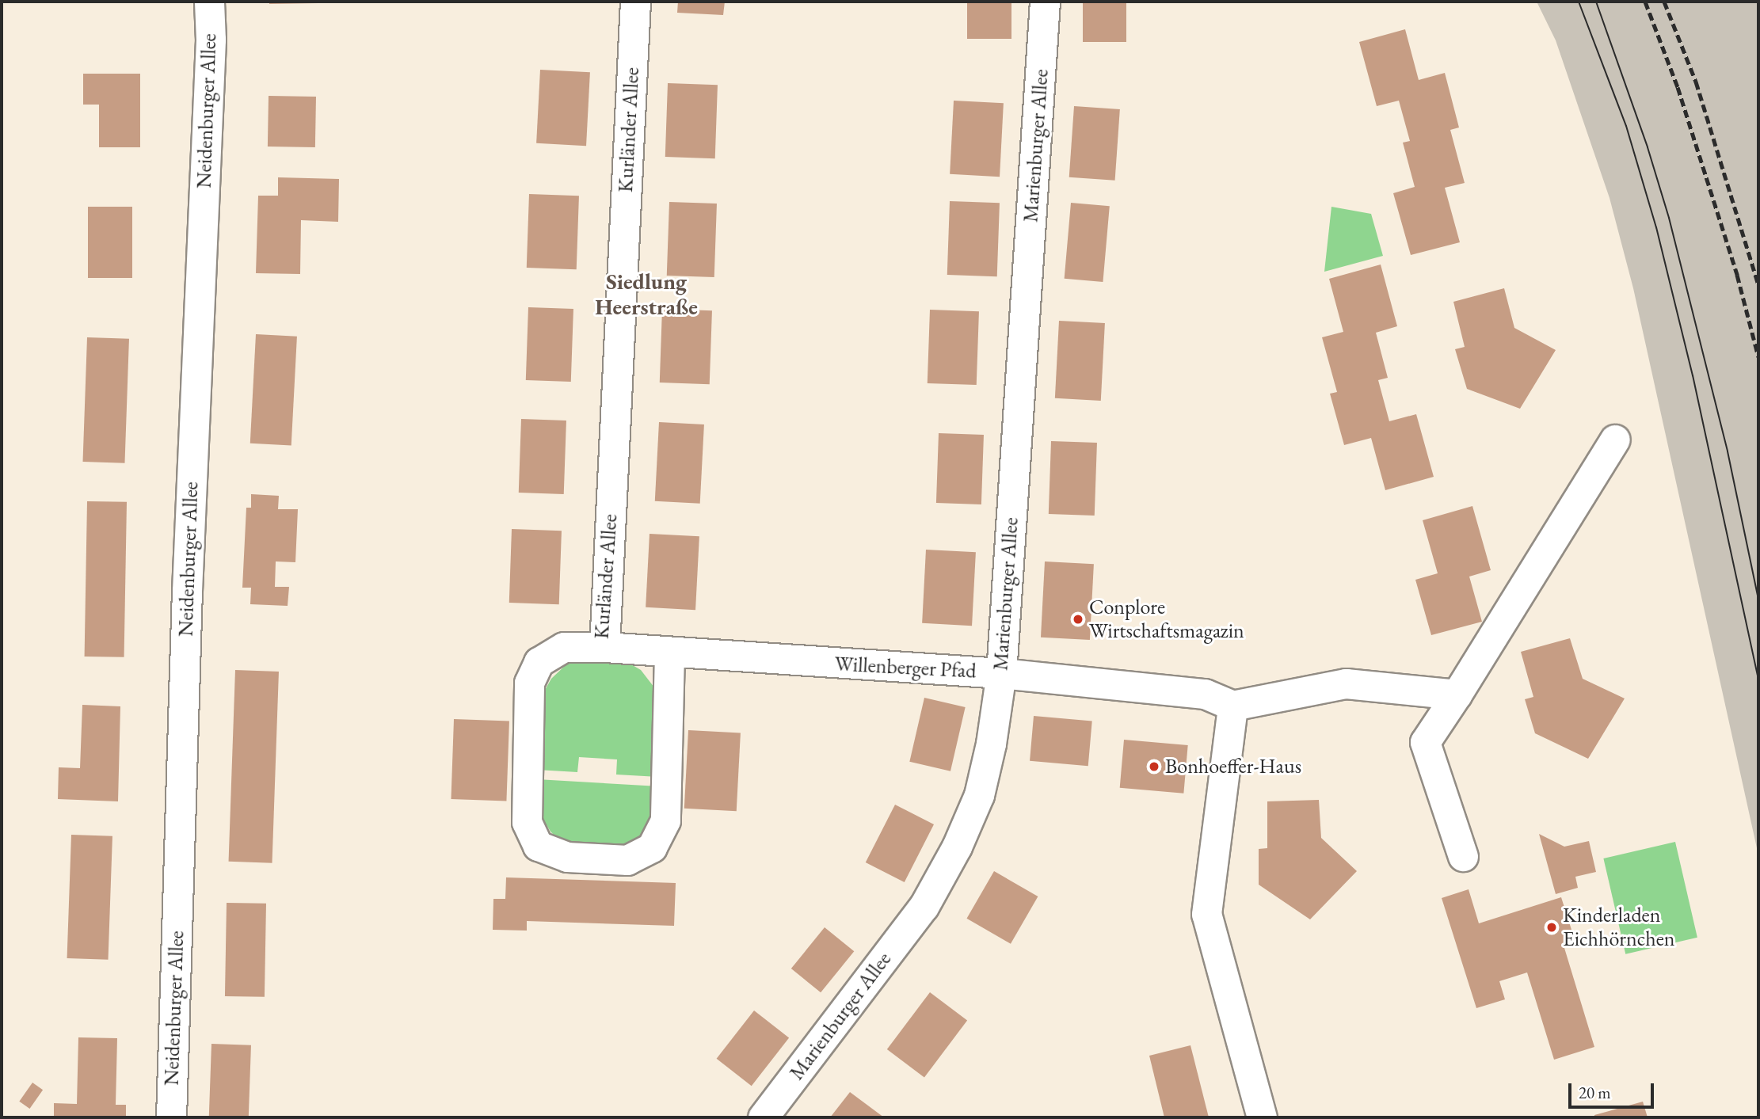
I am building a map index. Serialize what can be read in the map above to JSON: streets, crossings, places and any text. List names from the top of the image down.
{
  "streets": {
    "street": [
      "Neidenburger Allee",
      "Kurländer Allee",
      "Marienburger Allee",
      "Willenberger Pfad"
    ]
  },
  "crossings": [
    ["Kurländer Allee", "Willenberger Pfad"],
    ["Marienburger Allee", "Willenberger Pfad"]
  ],
  "districts": ["Siedlung Heerstraße"],
  "places": ["Conplore Wirtschaftsmagazin", "Bonhoeffer-Haus", "Kinderladen Eichhörnchen"],
  "scale_bar": "20 m"
}
